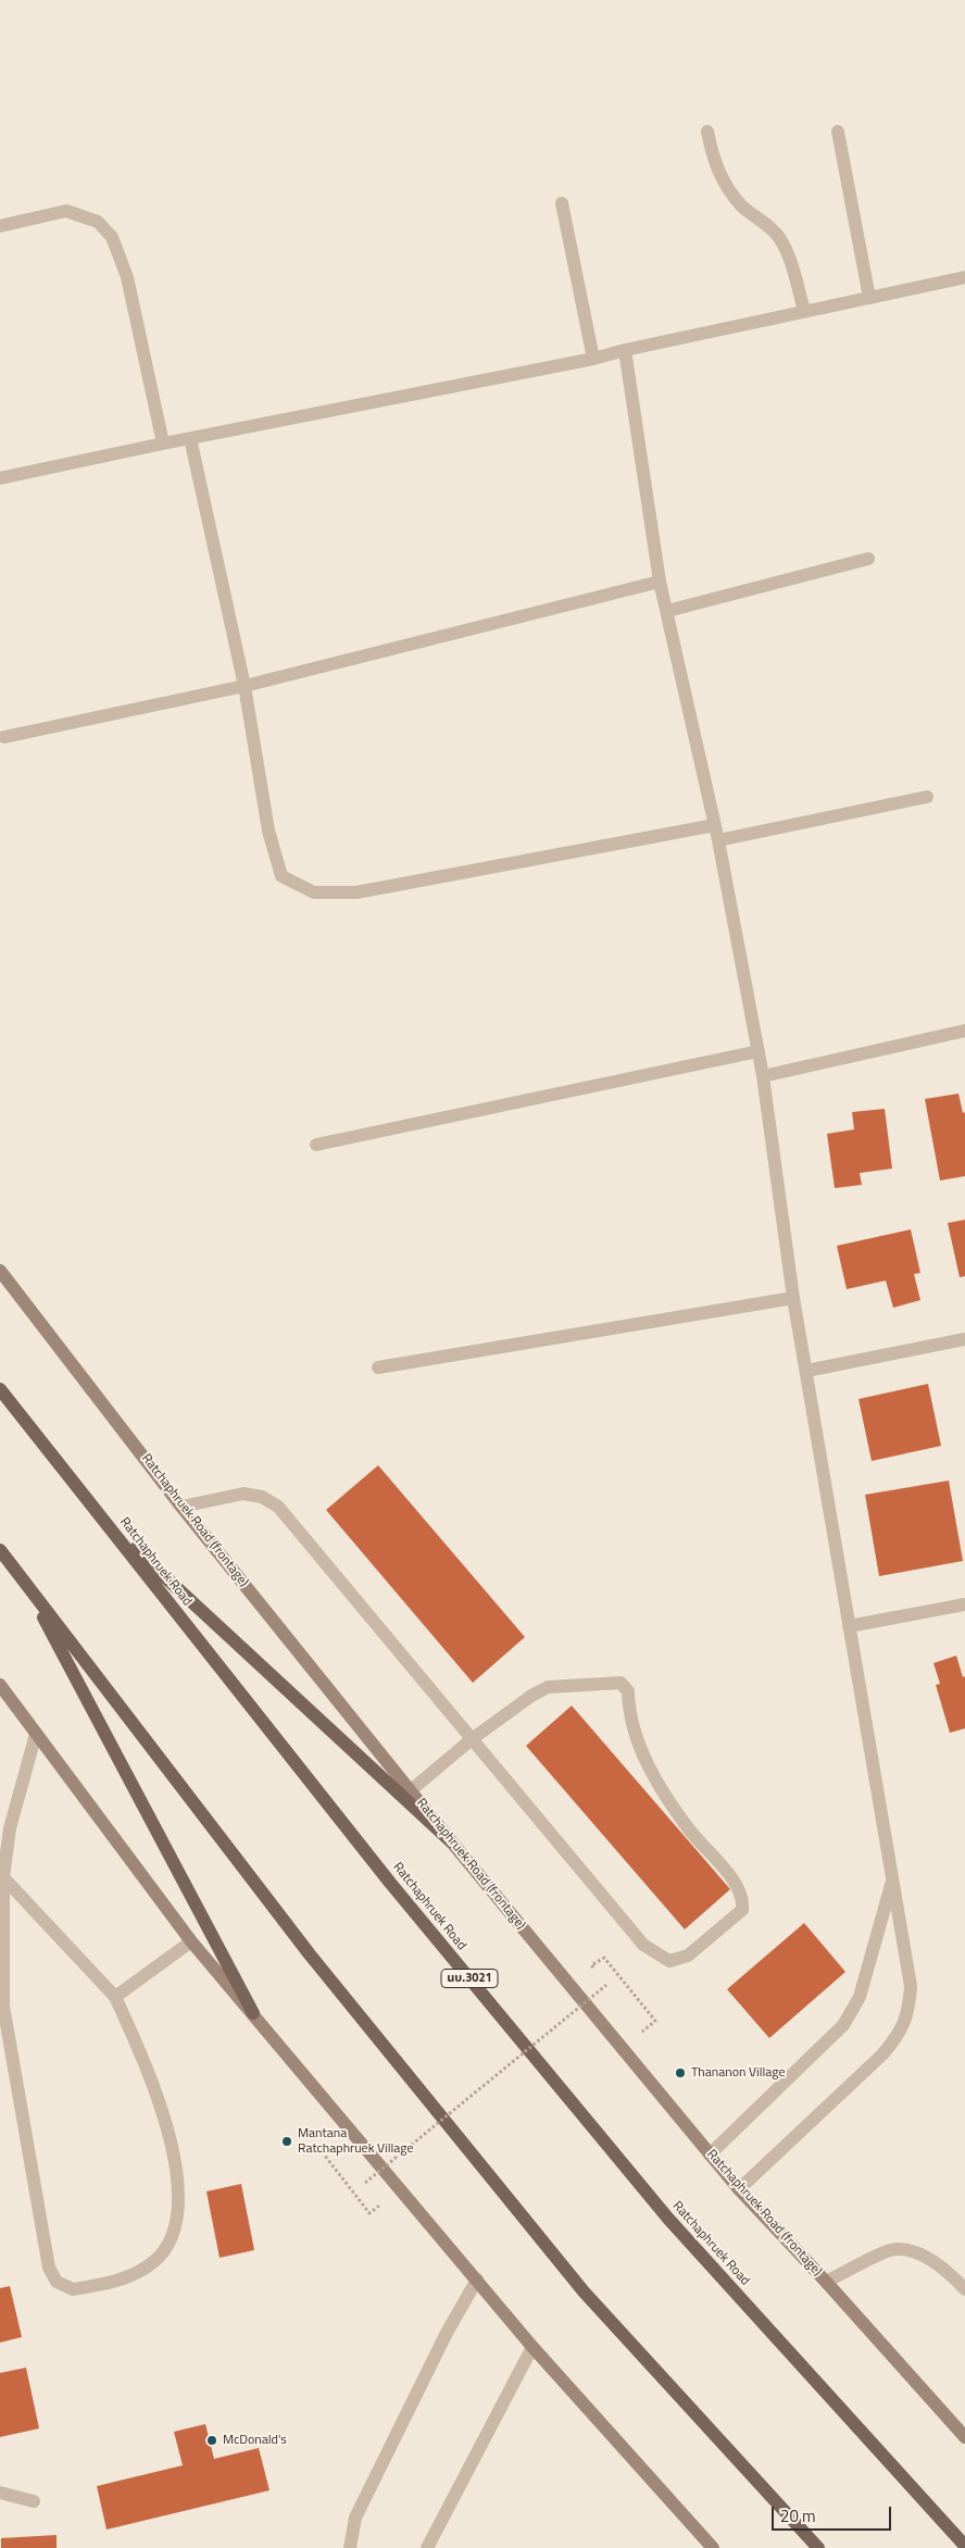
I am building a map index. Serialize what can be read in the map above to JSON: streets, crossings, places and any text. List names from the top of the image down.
{
  "streets": {
    "main road": ["Ratchaphruek Road (frontage)", "Ratchaphruek Road", "นบ.3021"]
  },
  "places": ["Thananon Village", "Mantana Ratchaphruek Village", "McDonald's"],
  "scale_bar": "20 m"
}
